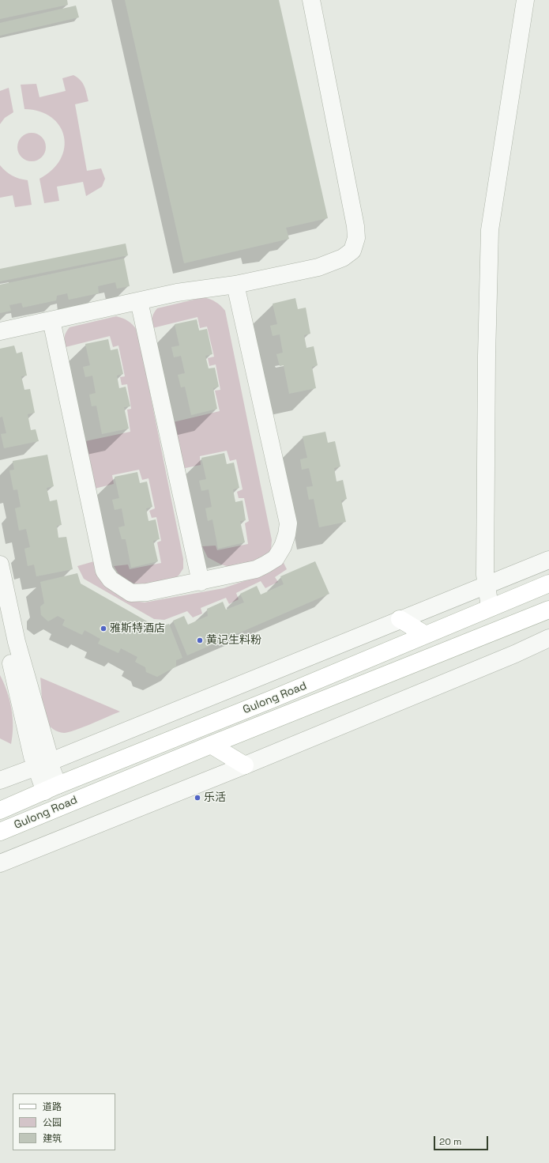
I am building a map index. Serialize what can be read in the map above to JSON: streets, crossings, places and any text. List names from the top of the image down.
{
  "streets": {
    "main road": ["Gulong Road"]
  },
  "places": ["雅斯特酒店", "黄记生料粉", "乐活"],
  "legend": ["道路", "公园", "建筑"],
  "scale_bar": "20 m"
}
